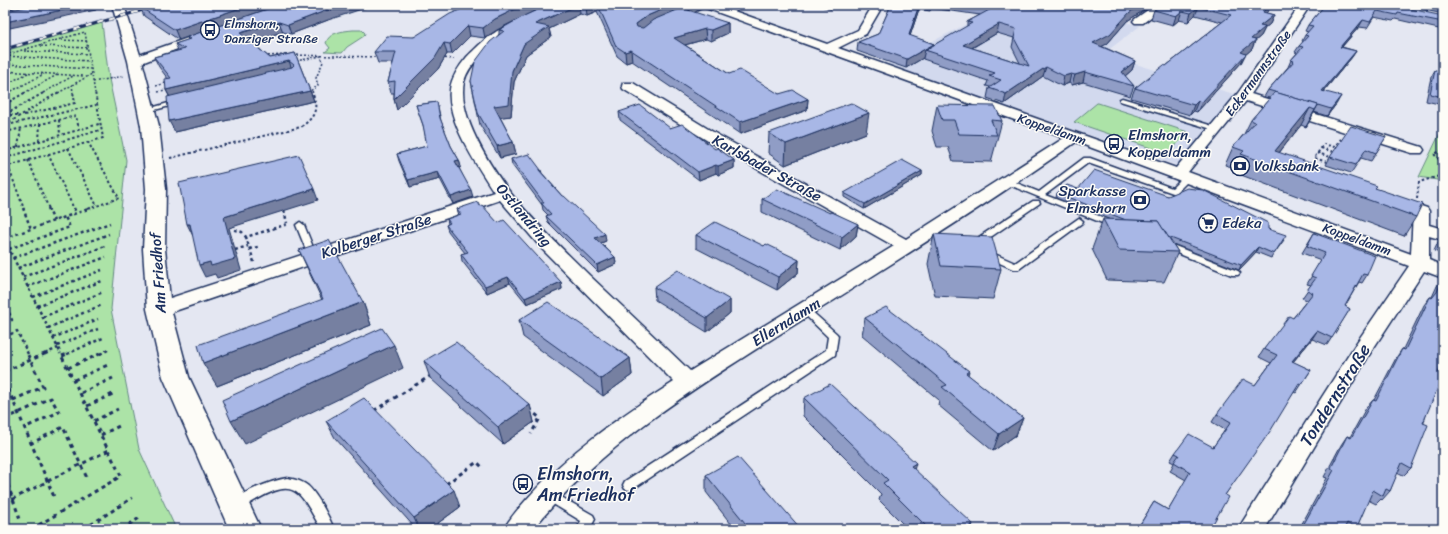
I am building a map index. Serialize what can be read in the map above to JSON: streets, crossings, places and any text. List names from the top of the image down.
{
  "streets": {
    "street": [
      "Eckermannstraße",
      "Koppeldamm",
      "Karlsbader Straße",
      "Ostlandring",
      "Kolberger Straße",
      "Am Friedhof",
      "Ellerndamm",
      "Tondernstraße"
    ]
  },
  "crossings": [
    ["Eckermannstraße", "Koppeldamm"],
    ["Koppeldamm", "Ellerndamm"],
    ["Koppeldamm", "Tondernstraße"],
    ["Karlsbader Straße", "Ellerndamm"],
    ["Ostlandring", "Kolberger Straße"],
    ["Ostlandring", "Ellerndamm"],
    ["Kolberger Straße", "Am Friedhof"]
  ],
  "places": {
    "bus stop": ["Elmshorn, Danziger Straße", "Elmshorn, Koppeldamm", "Elmshorn, Am Friedhof"],
    "bank": ["Volksbank", "Sparkasse Elmshorn"],
    "supermarket": ["Edeka"]
  }
}
